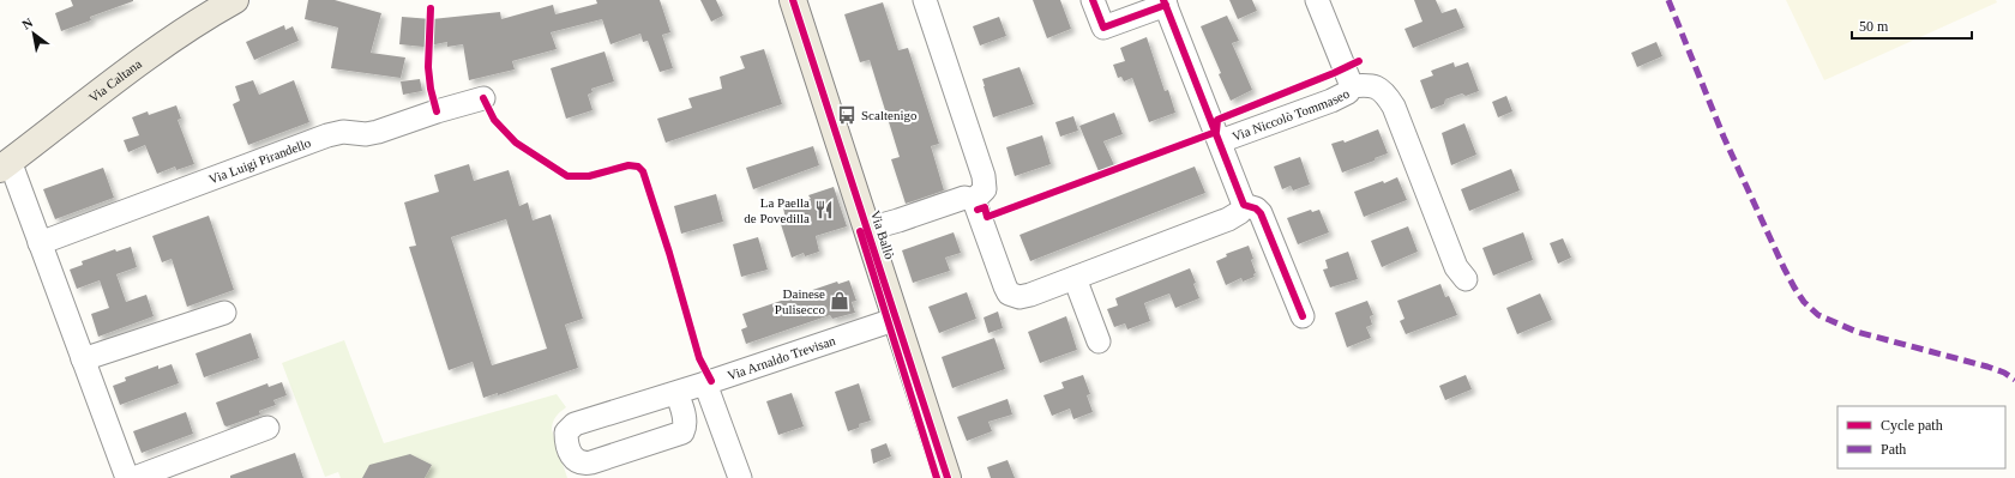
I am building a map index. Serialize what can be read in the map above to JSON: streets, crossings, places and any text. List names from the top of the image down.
{
  "streets": {
    "main road": ["Via Caltana", "Via Ballò"],
    "street": ["Via Niccolò Tommaseo", "Via Luigi Pirandello", "Via Arnaldo Trevisan"]
  },
  "crossings": [
    ["Via Ballò", "Via Arnaldo Trevisan"]
  ],
  "places": {
    "bus stop": ["Scaltenigo"],
    "restaurant": ["La Paella de Povedilla"],
    "shop": ["Dainese Pulisecco"]
  },
  "legend": ["Cycle path", "Path"],
  "scale_bar": "50 m",
  "north": "top left"
}
